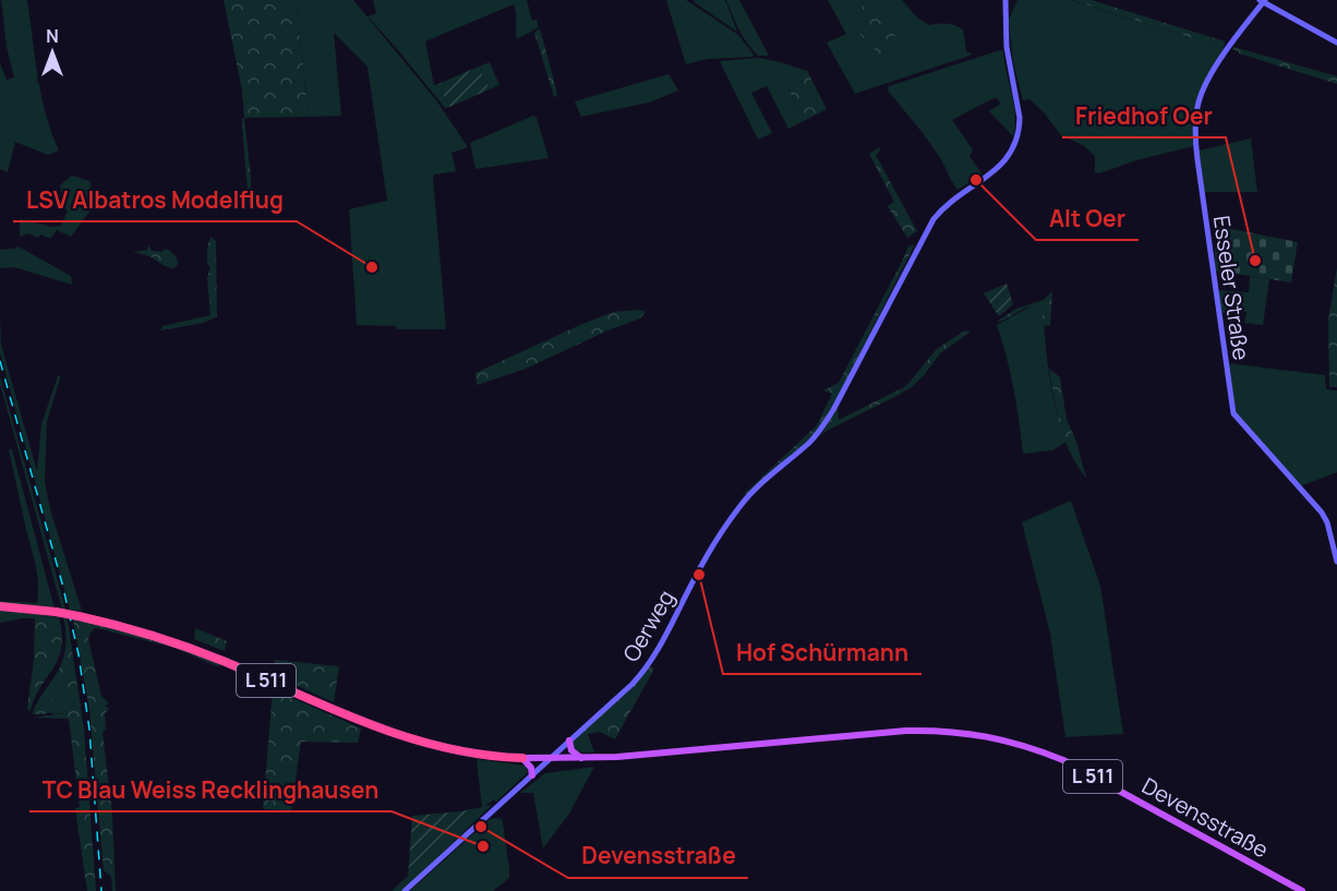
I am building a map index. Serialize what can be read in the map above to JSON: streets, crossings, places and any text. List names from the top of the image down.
{
  "streets": {
    "highway": ["L 511"],
    "main road": ["Devensstraße"],
    "street": ["Esseler Straße", "Oerweg"]
  },
  "crossings": [
    ["Oerweg", "L 511"],
    ["Oerweg", "Devensstraße"],
    ["L 511", "Devensstraße"]
  ],
  "places": [
    "Alt Oer",
    "Friedhof Oer",
    "LSV Albatros Modelflug",
    "Hof Schürmann",
    "Devensstraße",
    "TC Blau Weiss Recklinghausen"
  ],
  "north": "top"
}
